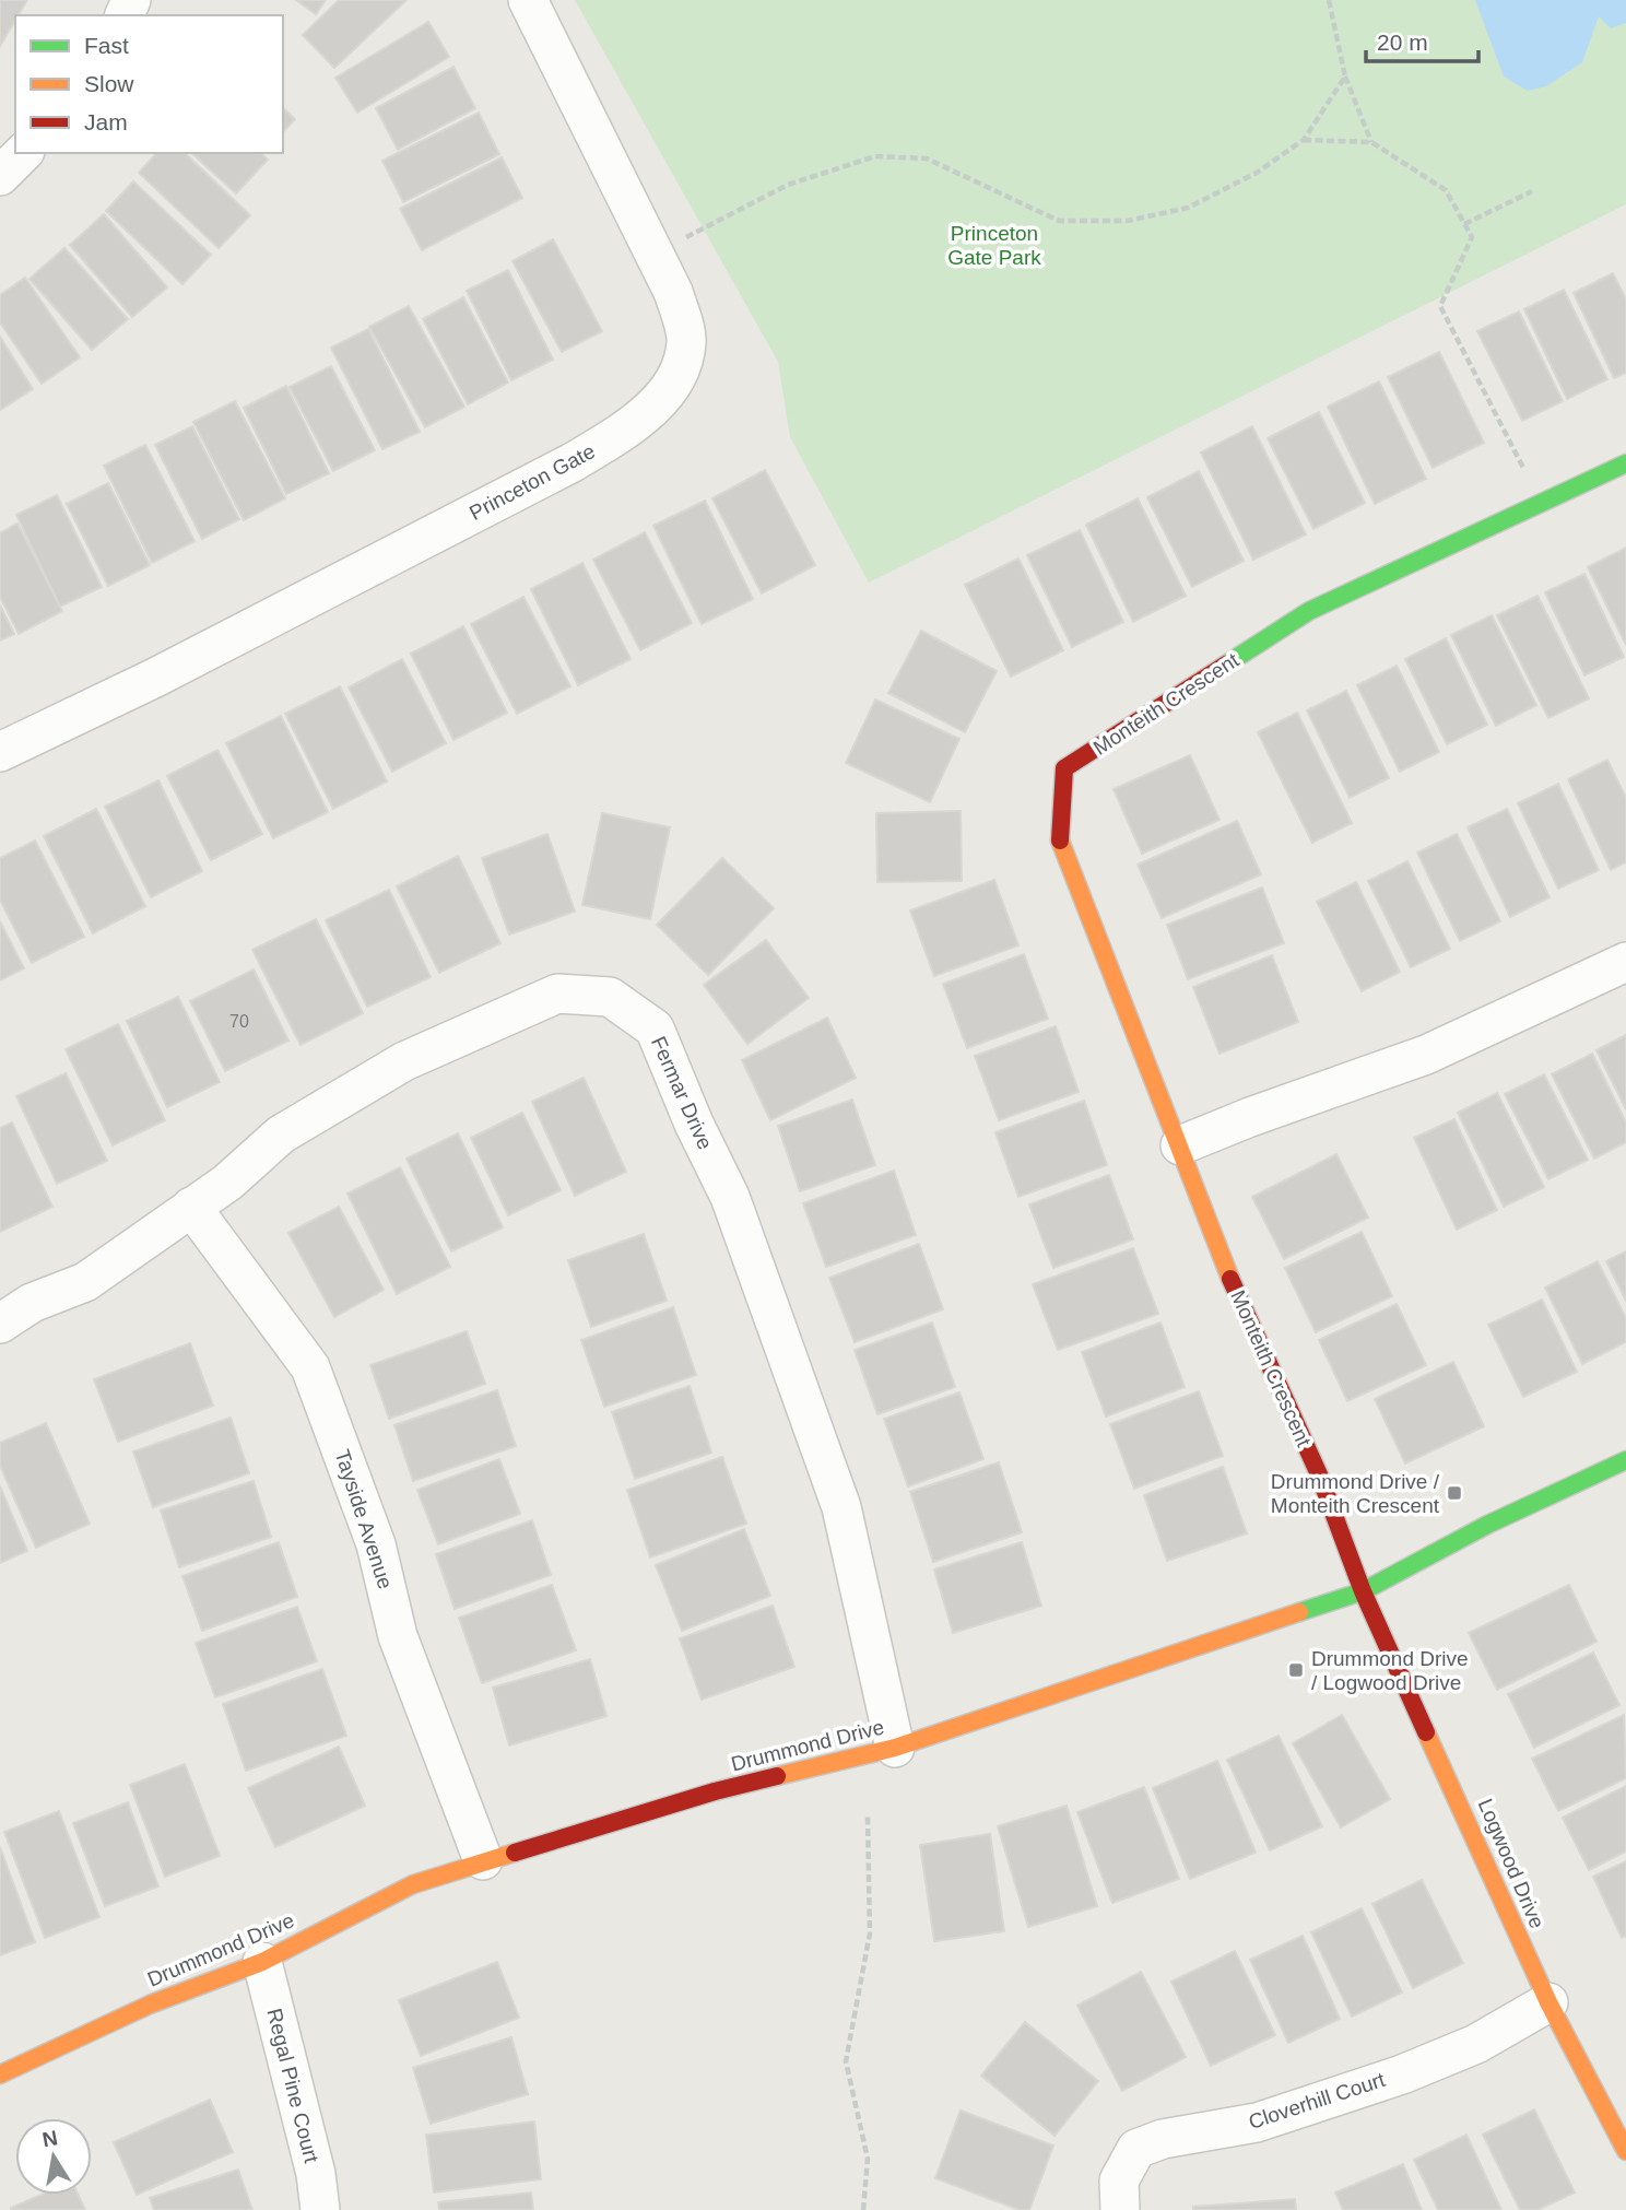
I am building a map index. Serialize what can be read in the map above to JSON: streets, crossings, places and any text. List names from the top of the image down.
{
  "streets": {
    "street": [
      "Princeton Gate",
      "Monteith Crescent",
      "Fermar Drive",
      "Tayside Avenue",
      "Drummond Drive",
      "Logwood Drive",
      "Regal Pine Court",
      "Cloverhill Court"
    ]
  },
  "crossings": [
    ["Monteith Crescent", "Drummond Drive"],
    ["Monteith Crescent", "Logwood Drive"],
    ["Fermar Drive", "Tayside Avenue"],
    ["Fermar Drive", "Drummond Drive"],
    ["Tayside Avenue", "Drummond Drive"],
    ["Drummond Drive", "Logwood Drive"],
    ["Drummond Drive", "Regal Pine Court"],
    ["Logwood Drive", "Cloverhill Court"]
  ],
  "parks": ["Princeton Gate Park"],
  "places": {
    "transit": ["Drummond Drive / Monteith Crescent", "Drummond Drive / Logwood Drive"]
  },
  "house_numbers": ["70"],
  "legend": ["Fast", "Slow", "Jam"],
  "scale_bar": "20 m",
  "north": "top"
}
